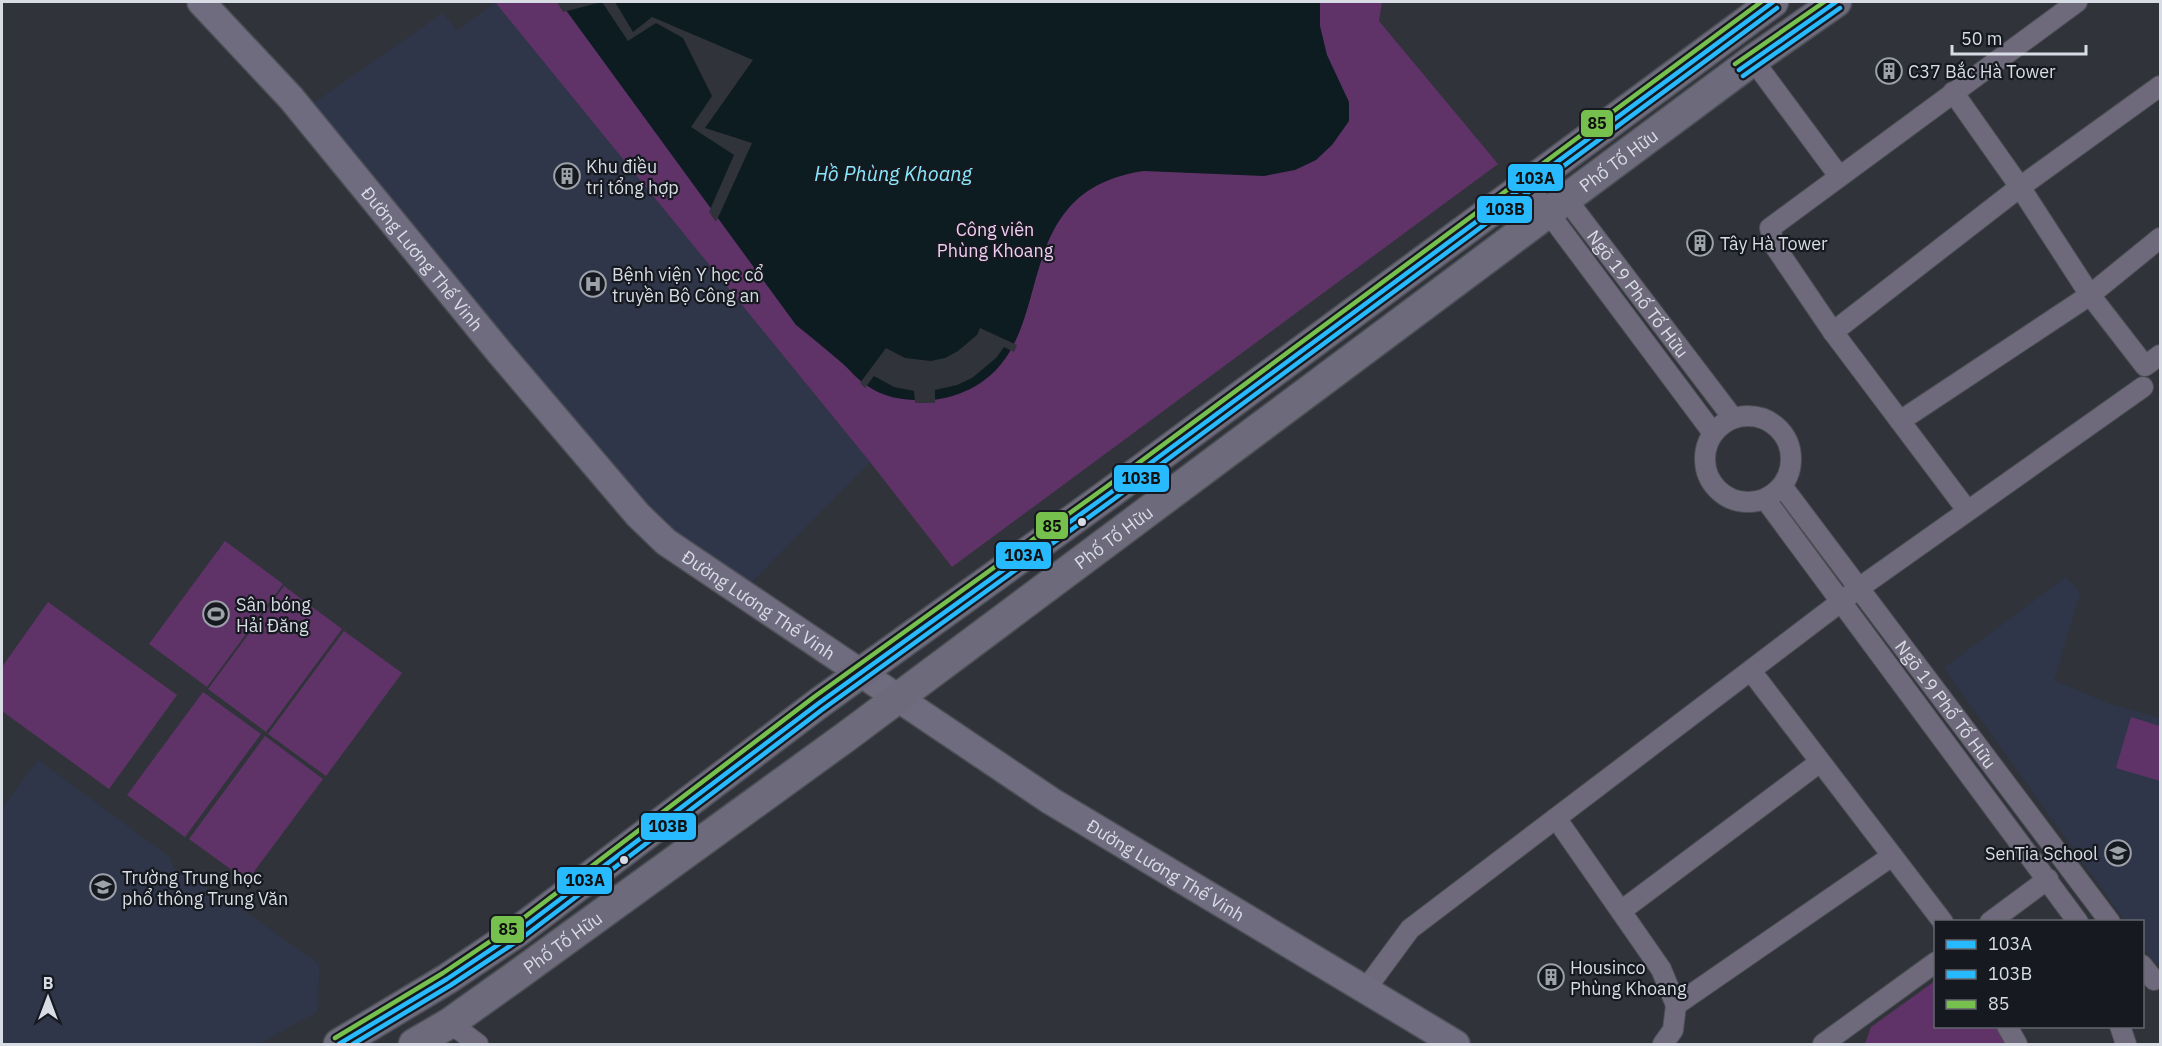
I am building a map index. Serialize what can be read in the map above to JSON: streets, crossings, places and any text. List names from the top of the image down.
{
  "streets": {
    "main road": ["Phố Tố Hữu"],
    "street": ["Đường Lương Thế Vinh", "Ngõ 19 Phố Tố Hữu"]
  },
  "crossings": [
    ["Phố Tố Hữu", "Đường Lương Thế Vinh"],
    ["Phố Tố Hữu", "Ngõ 19 Phố Tố Hữu"]
  ],
  "water": ["Hồ Phùng Khoang"],
  "parks": ["Công viên Phùng Khoang"],
  "places": {
    "building": [
      "C37 Bắc Hà Tower",
      "Khu điều trị tổng hợp",
      "Tây Hà Tower",
      "Housinco Phùng Khoang"
    ],
    "hospital": ["Bệnh viện Y học cổ truyền Bộ Công an"],
    "sports": ["Sân bóng Hải Đăng"],
    "school or university": ["SenTia School", "Trường Trung học phổ thông Trung Văn"]
  },
  "lines": ["transit line 103A", "transit line 85", "transit line 103B"],
  "legend": ["103A", "103B", "85"],
  "scale_bar": "50 m",
  "north": "top"
}
